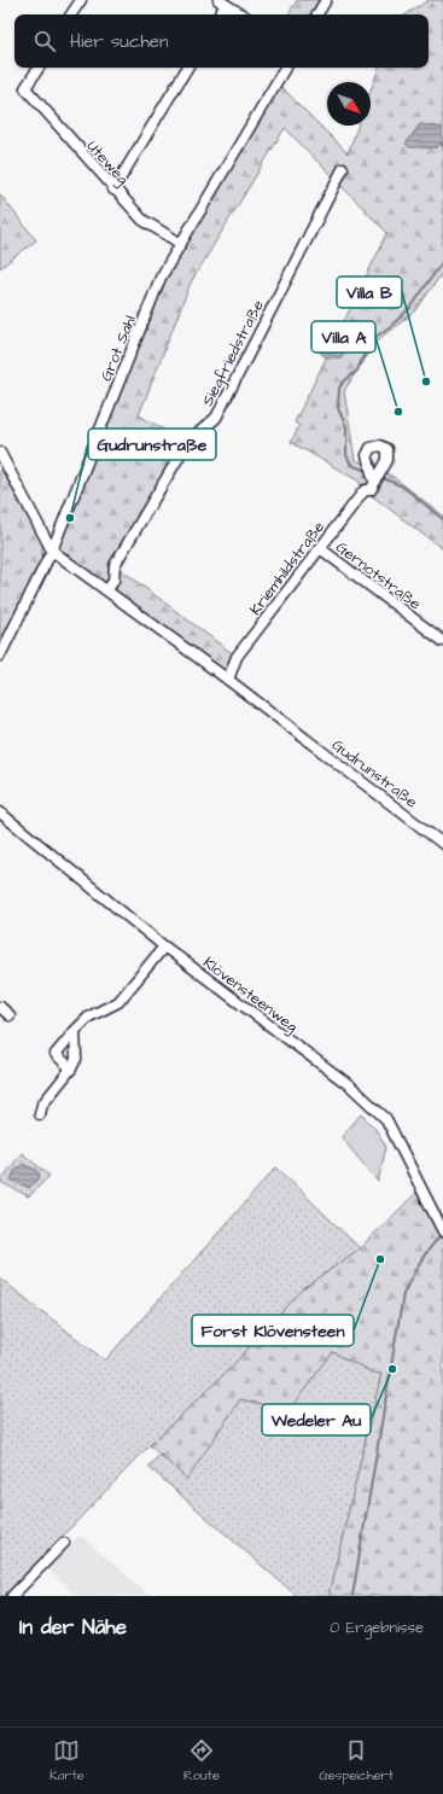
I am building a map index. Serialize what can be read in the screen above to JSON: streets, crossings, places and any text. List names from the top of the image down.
{
  "streets": {
    "street": [
      "Uteweg",
      "Grot Sahl",
      "Siegfriedstraße",
      "Kriemhildstraße",
      "Gernotstraße",
      "Gudrunstraße",
      "Klövensteenweg"
    ]
  },
  "crossings": [
    ["Uteweg", "Grot Sahl"],
    ["Grot Sahl", "Gudrunstraße"],
    ["Siegfriedstraße", "Gudrunstraße"],
    ["Kriemhildstraße", "Gernotstraße"],
    ["Kriemhildstraße", "Gudrunstraße"]
  ],
  "places": [
    "Villa B",
    "Villa A",
    "Gudrunstraße",
    "Forst Klövensteen",
    "Wedeler Au"
  ],
  "north": "bottom right",
  "page": {
    "search": "Hier suchen",
    "heading": ["In der Nähe", "0 Ergebnisse"],
    "nav": ["Karte", "Route", "Gespeichert"]
  }
}
